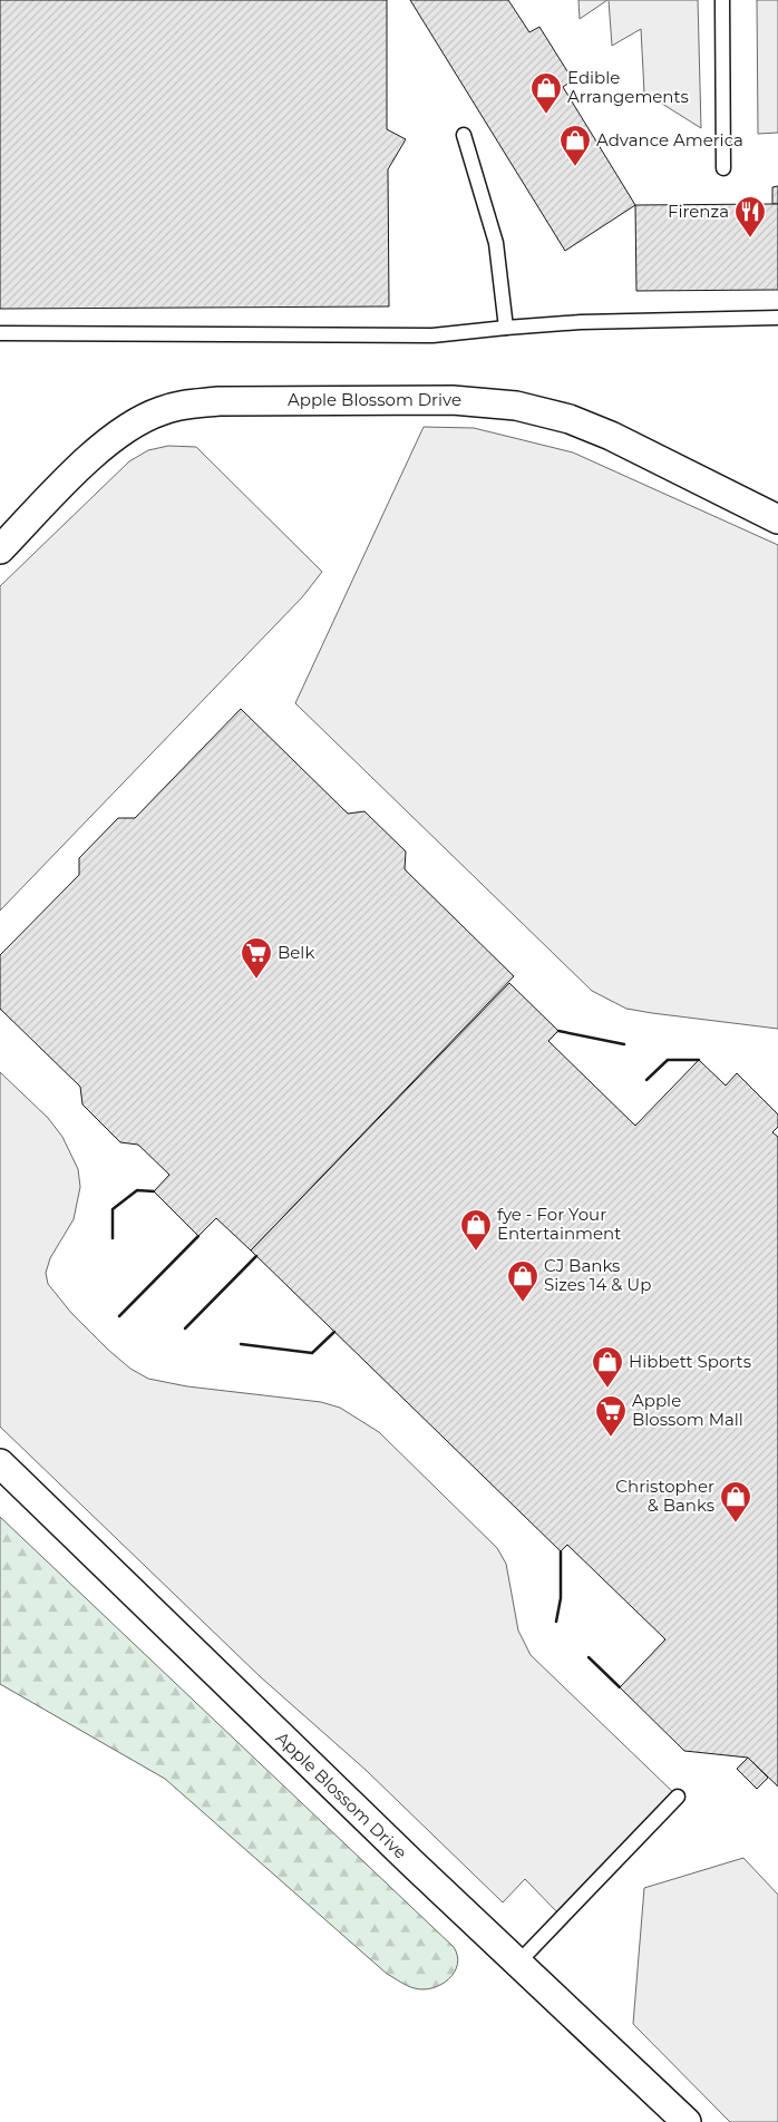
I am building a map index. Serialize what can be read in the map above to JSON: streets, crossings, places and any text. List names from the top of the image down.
{
  "streets": {
    "street": ["Apple Blossom Drive"]
  },
  "places": {
    "shop": [
      "Edible Arrangements",
      "Advance America",
      "fye - For Your Entertainment",
      "CJ Banks Sizes 14 & Up",
      "Hibbett Sports",
      "Christopher & Banks"
    ],
    "restaurant": ["Firenza"],
    "supermarket": ["Belk", "Apple Blossom Mall"]
  }
}
